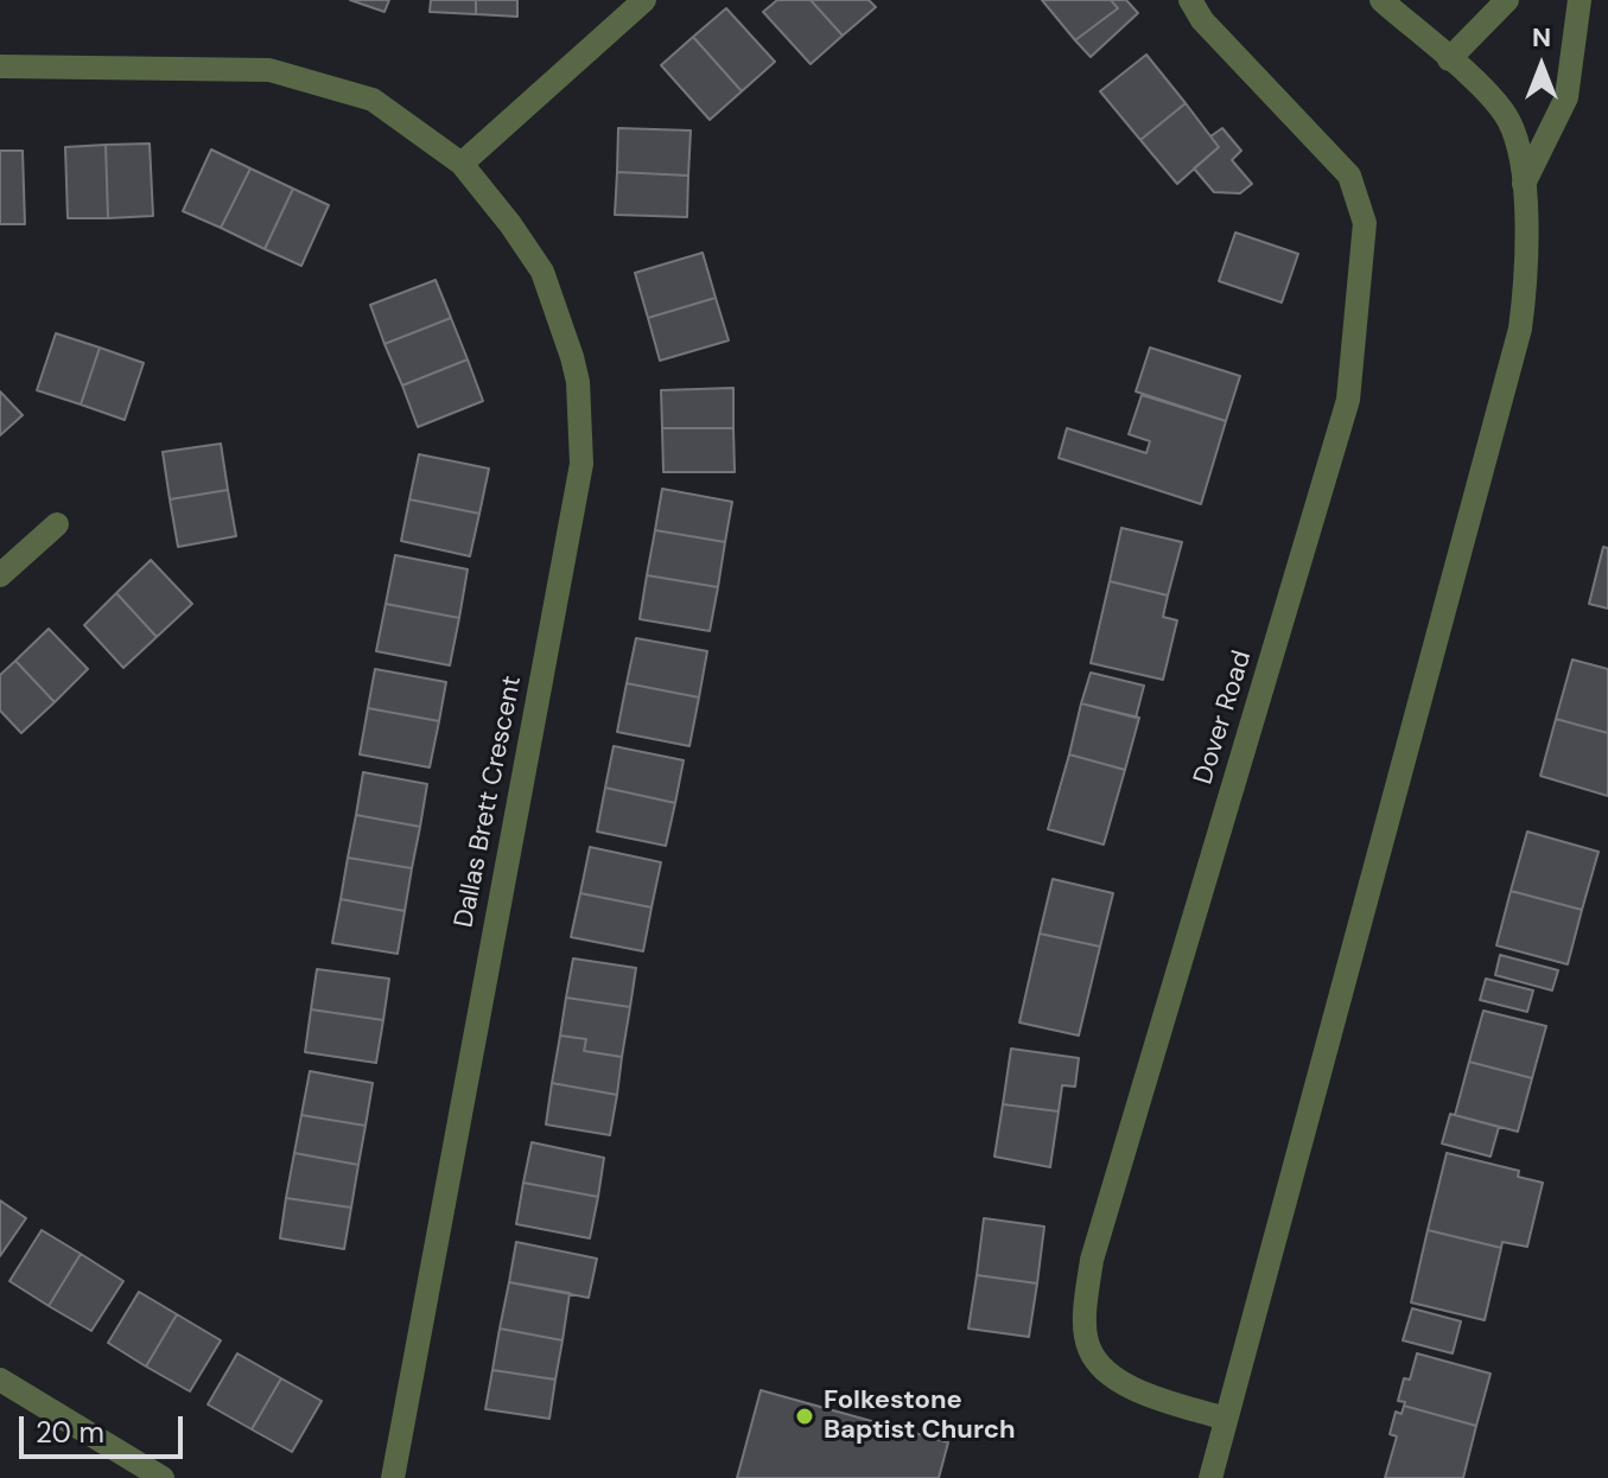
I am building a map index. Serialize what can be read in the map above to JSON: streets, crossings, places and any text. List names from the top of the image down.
{
  "streets": {
    "street": ["Dover Road", "Dallas Brett Crescent"]
  },
  "places": ["Folkestone Baptist Church"],
  "scale_bar": "20 m",
  "north": "top"
}
